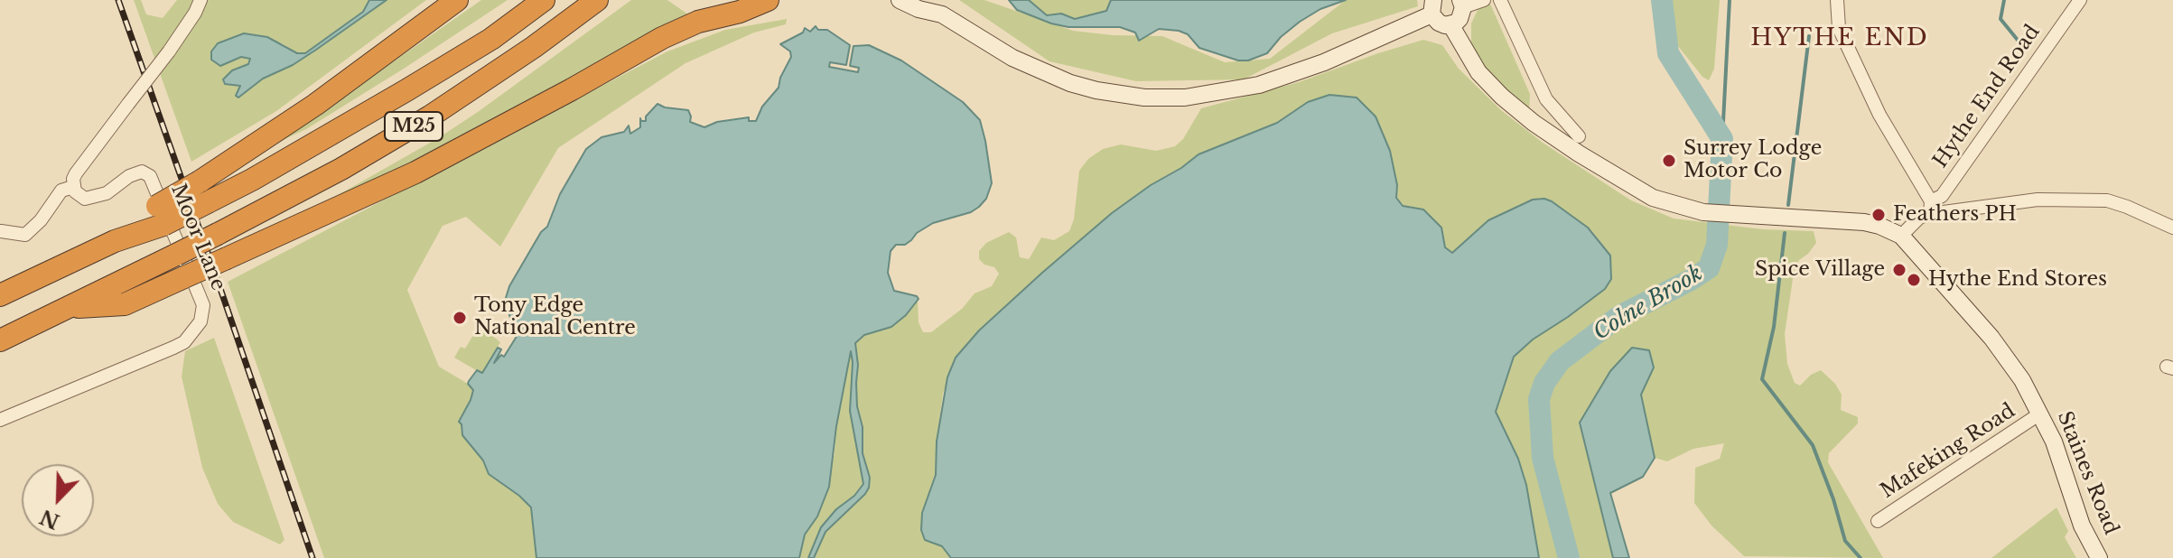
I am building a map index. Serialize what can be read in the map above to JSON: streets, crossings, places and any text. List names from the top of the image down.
{
  "streets": {
    "highway": ["M25"],
    "main road": ["Staines Road"],
    "street": ["Hythe End Road", "Moor Lane", "Mafeking Road"]
  },
  "crossings": [
    ["Hythe End Road", "Staines Road"],
    ["Mafeking Road", "Staines Road"]
  ],
  "districts": ["HYTHE END"],
  "water": ["Colne Brook"],
  "places": [
    "Surrey Lodge Motor Co",
    "Feathers PH",
    "Spice Village",
    "Hythe End Stores",
    "Tony Edge National Centre"
  ],
  "north": "bottom left"
}
